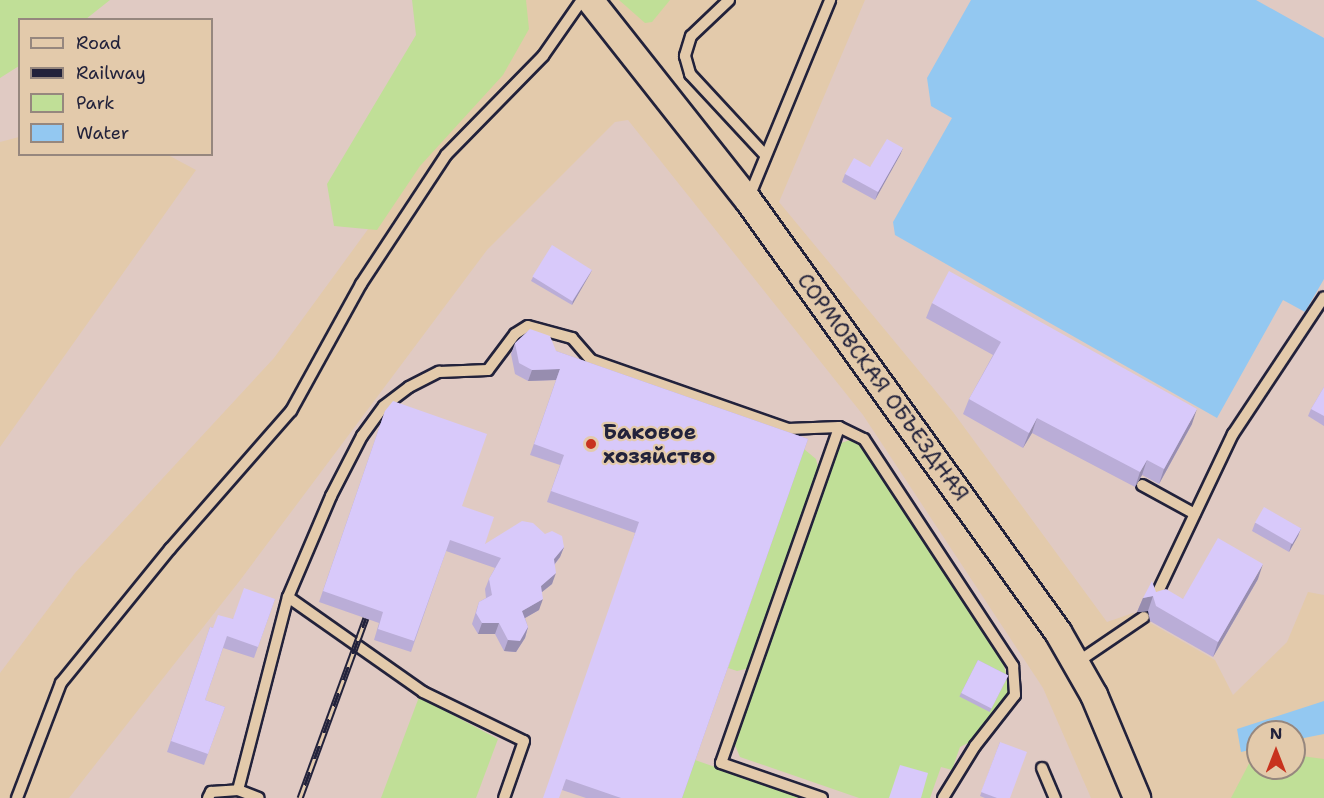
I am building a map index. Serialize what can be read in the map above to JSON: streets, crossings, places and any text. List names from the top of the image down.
{
  "streets": {
    "street": ["СОРМОВСКАЯ ОБЪЕЗДНАЯ"]
  },
  "places": ["Баковое хозяйство"],
  "legend": [
    "Road",
    "Railway",
    "Park",
    "Water"
  ],
  "north": "top"
}
